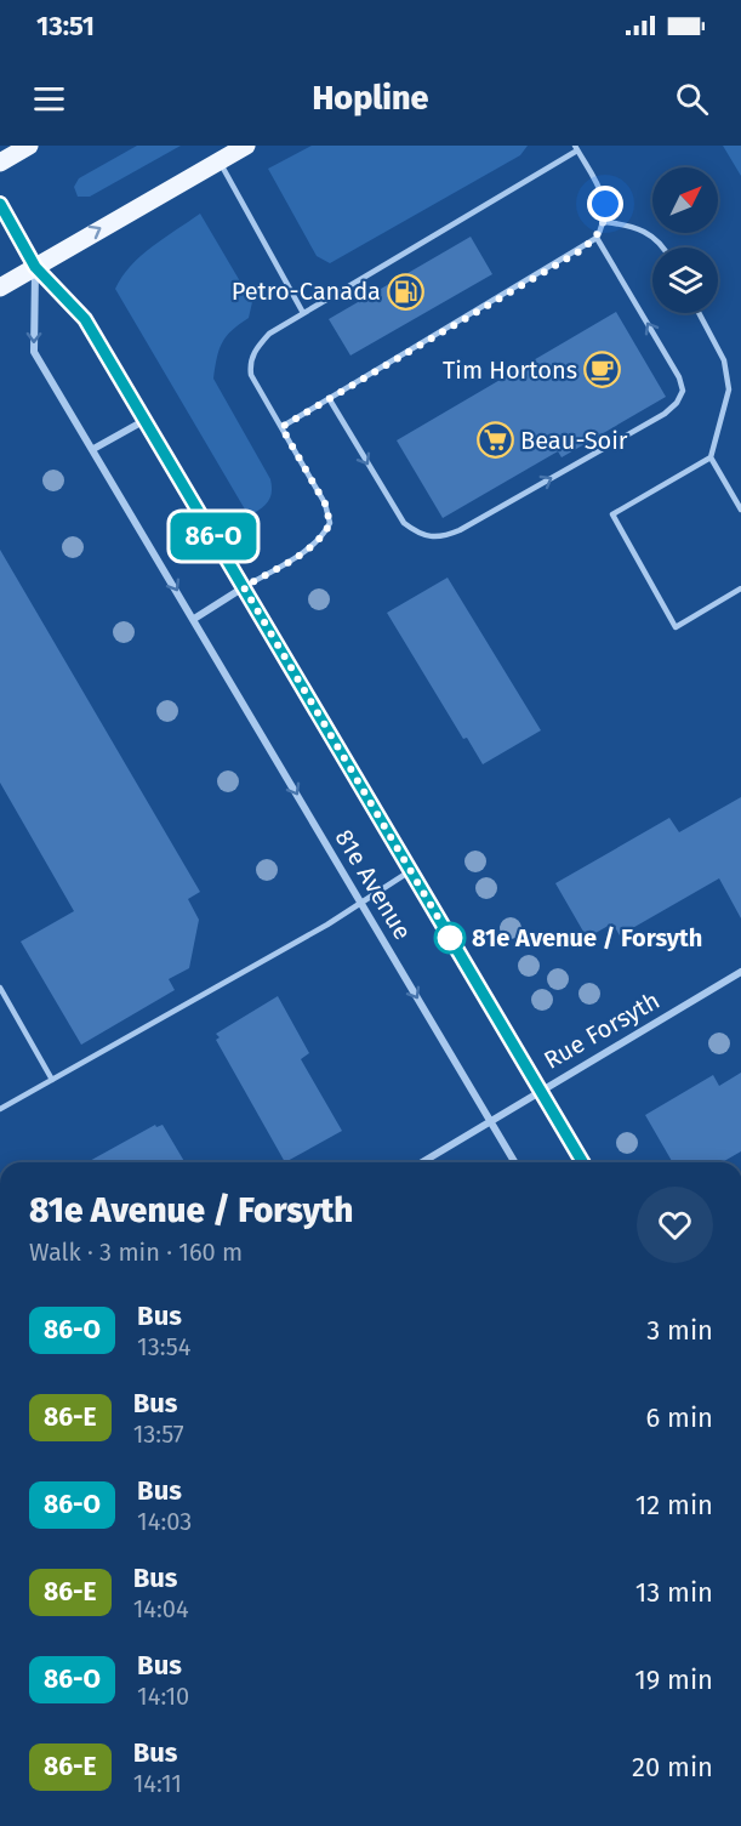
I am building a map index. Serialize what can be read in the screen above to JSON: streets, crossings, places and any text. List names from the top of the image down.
{
  "streets": {
    "street": ["81e Avenue", "Rue Forsyth"]
  },
  "crossings": [
    ["81e Avenue", "Rue Forsyth"]
  ],
  "places": {
    "fuel station": ["Petro-Canada"],
    "cafe": ["Tim Hortons"],
    "supermarket": ["Beau-Soir"],
    "other": ["81e Avenue / Forsyth"]
  },
  "lines": ["bus line 86-O"],
  "north": "top right",
  "page": {
    "status": "13:51",
    "header": "Hopline",
    "on_map": "86-O",
    "heading": ["81e Avenue / Forsyth", "Walk · 3 min · 160 m"],
    "list": [
      {
        "mark": "86-O",
        "name": "Bus",
        "note": "13:54",
        "value": "3 min"
      },
      {
        "mark": "86-E",
        "name": "Bus",
        "note": "13:57",
        "value": "6 min"
      },
      {
        "mark": "86-O",
        "name": "Bus",
        "note": "14:03",
        "value": "12 min"
      },
      {
        "mark": "86-E",
        "name": "Bus",
        "note": "14:04",
        "value": "13 min"
      },
      {
        "mark": "86-O",
        "name": "Bus",
        "note": "14:10",
        "value": "19 min"
      },
      {
        "mark": "86-E",
        "name": "Bus",
        "note": "14:11",
        "value": "20 min"
      }
    ]
  }
}
